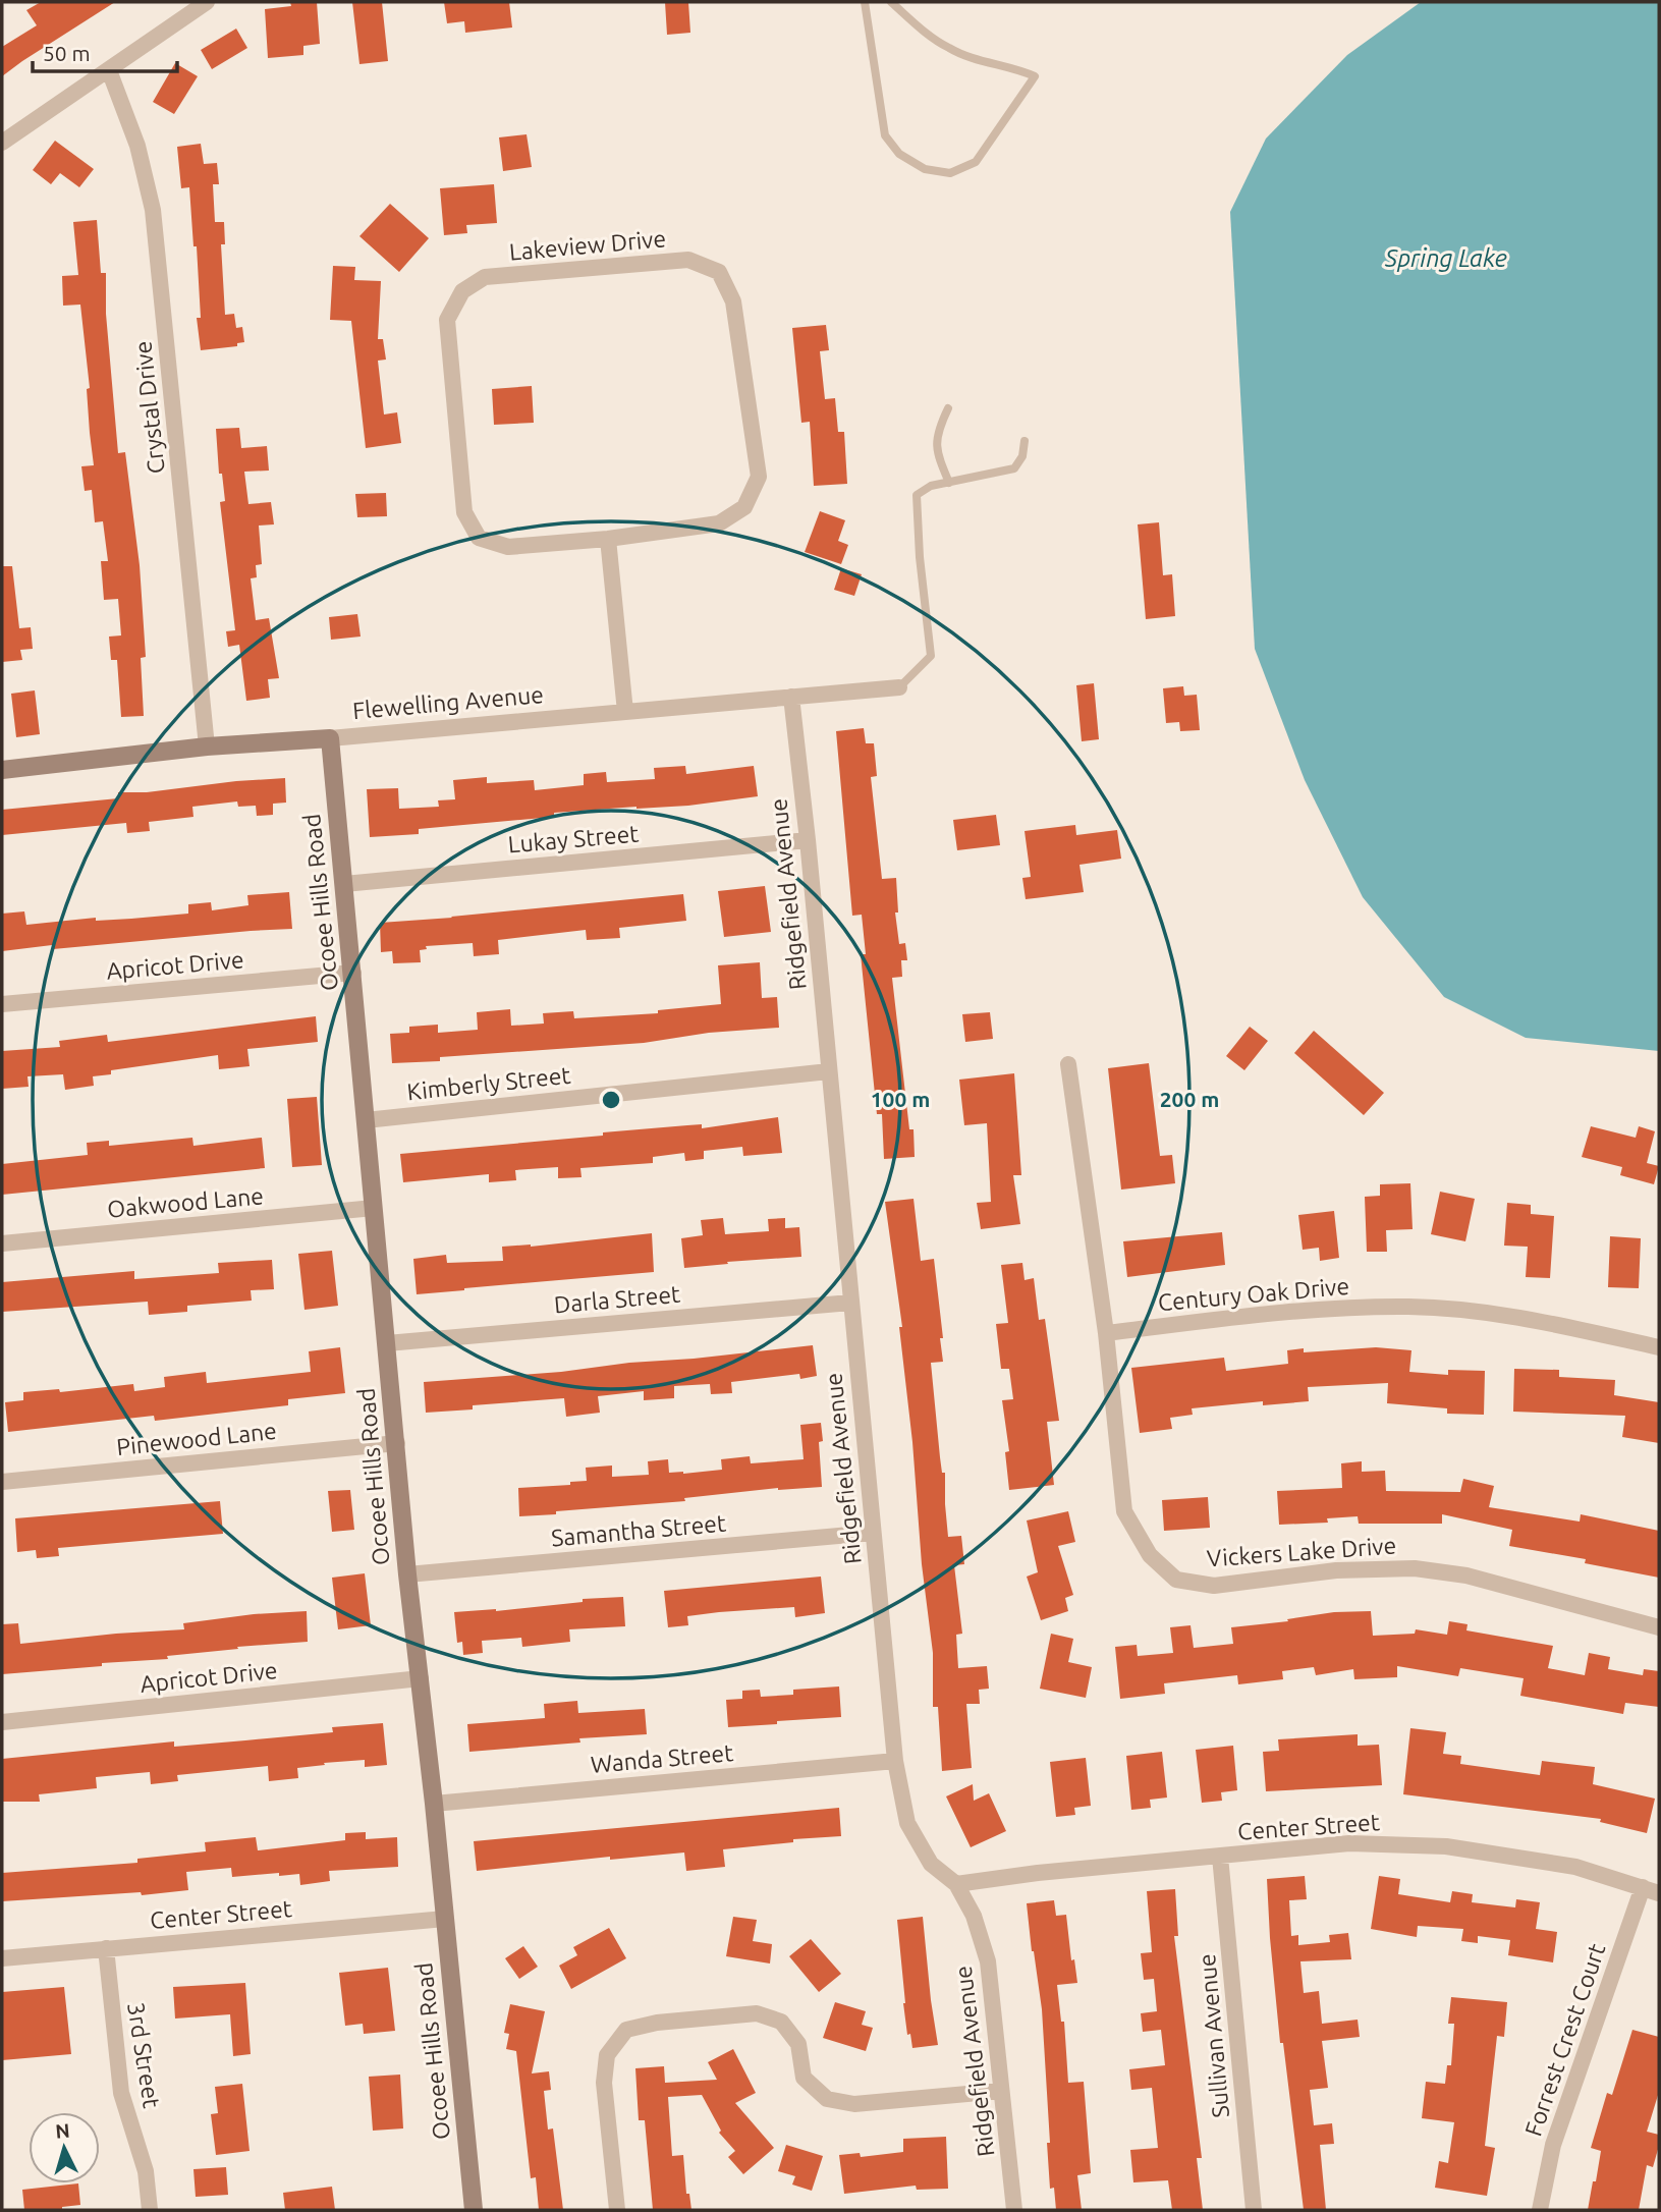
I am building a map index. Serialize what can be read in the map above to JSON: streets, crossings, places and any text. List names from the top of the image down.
{
  "streets": {
    "street": [
      "Lakeview Drive",
      "Crystal Drive",
      "Flewelling Avenue",
      "Lukay Street",
      "Ridgefield Avenue",
      "Ocoee Hills Road",
      "Apricot Drive",
      "Kimberly Street",
      "Oakwood Lane",
      "Century Oak Drive",
      "Darla Street",
      "Pinewood Lane",
      "Samantha Street",
      "Vickers Lake Drive",
      "Wanda Street",
      "Center Street",
      "Sullivan Avenue",
      "Forrest Crest Court",
      "3rd Street"
    ]
  },
  "crossings": [
    ["Crystal Drive", "Flewelling Avenue"],
    ["Flewelling Avenue", "Ridgefield Avenue"],
    ["Flewelling Avenue", "Ocoee Hills Road"],
    ["Lukay Street", "Ridgefield Avenue"],
    ["Lukay Street", "Ocoee Hills Road"],
    ["Ridgefield Avenue", "Kimberly Street"],
    ["Ridgefield Avenue", "Darla Street"],
    ["Ridgefield Avenue", "Samantha Street"],
    ["Ridgefield Avenue", "Wanda Street"],
    ["Ridgefield Avenue", "Center Street"],
    ["Ocoee Hills Road", "Apricot Drive"],
    ["Ocoee Hills Road", "Kimberly Street"],
    ["Ocoee Hills Road", "Oakwood Lane"],
    ["Ocoee Hills Road", "Darla Street"],
    ["Ocoee Hills Road", "Pinewood Lane"],
    ["Ocoee Hills Road", "Samantha Street"],
    ["Ocoee Hills Road", "Wanda Street"],
    ["Ocoee Hills Road", "Center Street"],
    ["Century Oak Drive", "Vickers Lake Drive"],
    ["Center Street", "Sullivan Avenue"],
    ["Center Street", "Forrest Crest Court"],
    ["Center Street", "3rd Street"]
  ],
  "water": ["Spring Lake"],
  "scale_bar": "50 m",
  "north": "top",
  "rings": ["100 m", "200 m"]
}
